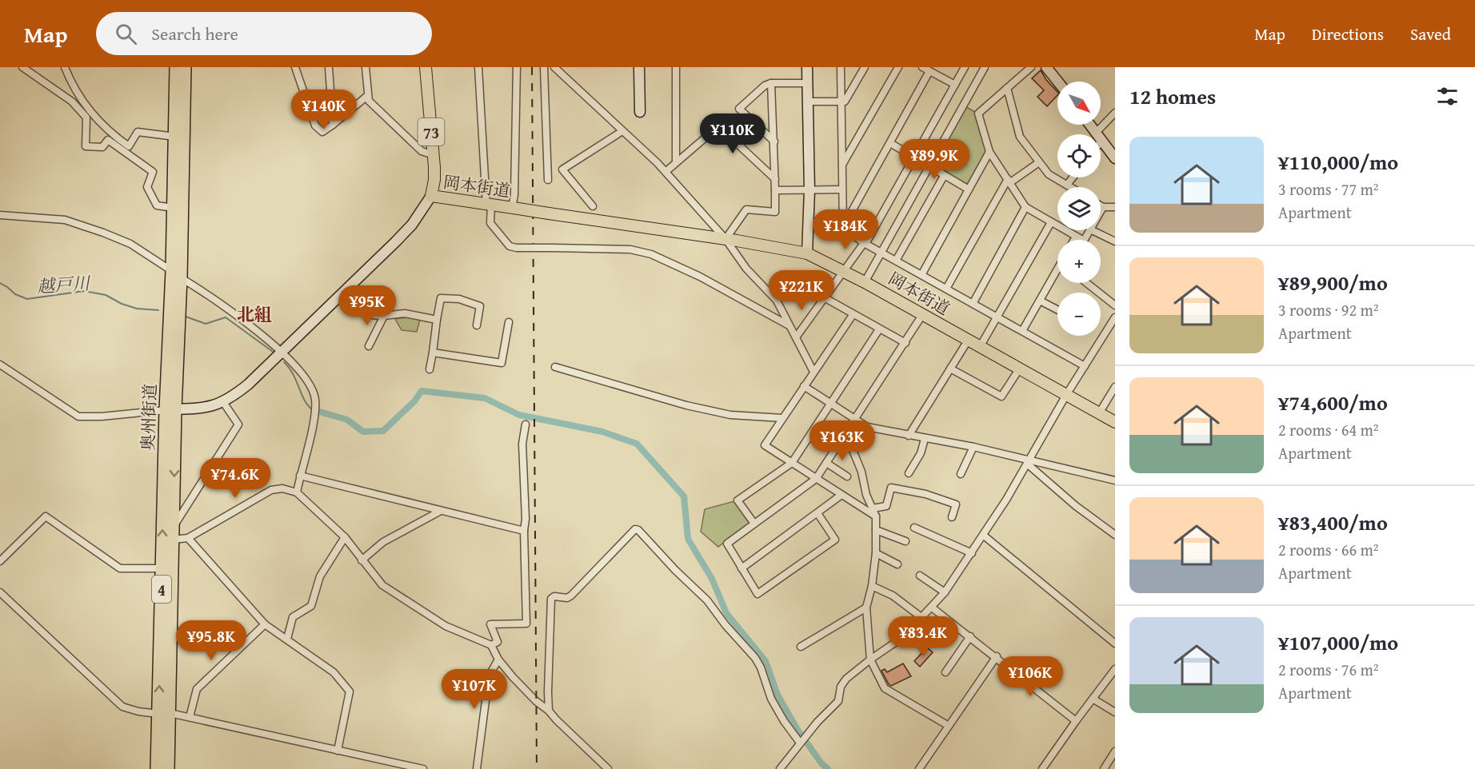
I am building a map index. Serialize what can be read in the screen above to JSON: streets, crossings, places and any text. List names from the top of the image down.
{
  "streets": {
    "highway": ["奥州街道", "4"],
    "main road": ["73", "岡本街道"]
  },
  "crossings": [
    ["73", "岡本街道"]
  ],
  "districts": ["北組"],
  "water": ["越戸川"],
  "north": "bottom right",
  "page": {
    "header": "Map",
    "search": "Search here",
    "nav": ["Map", "Directions", "Saved"],
    "heading": "12 homes",
    "map_buttons": ["+", "−"],
    "price": [
      "¥140K",
      "¥110K",
      "¥89.9K",
      "¥184K",
      "¥221K",
      "¥95K",
      "¥163K",
      "¥74.6K",
      "¥83.4K",
      "¥95.8K",
      "¥106K",
      "¥107K"
    ],
    "list": [
      {
        "name": "¥110,000/mo",
        "note": "3 rooms · 77 m² · Apartment"
      },
      {
        "name": "¥89,900/mo",
        "note": "3 rooms · 92 m² · Apartment"
      },
      {
        "name": "¥74,600/mo",
        "note": "2 rooms · 64 m² · Apartment"
      },
      {
        "name": "¥83,400/mo",
        "note": "2 rooms · 66 m² · Apartment"
      },
      {
        "name": "¥107,000/mo",
        "note": "2 rooms · 76 m² · Apartment"
      }
    ]
  }
}
